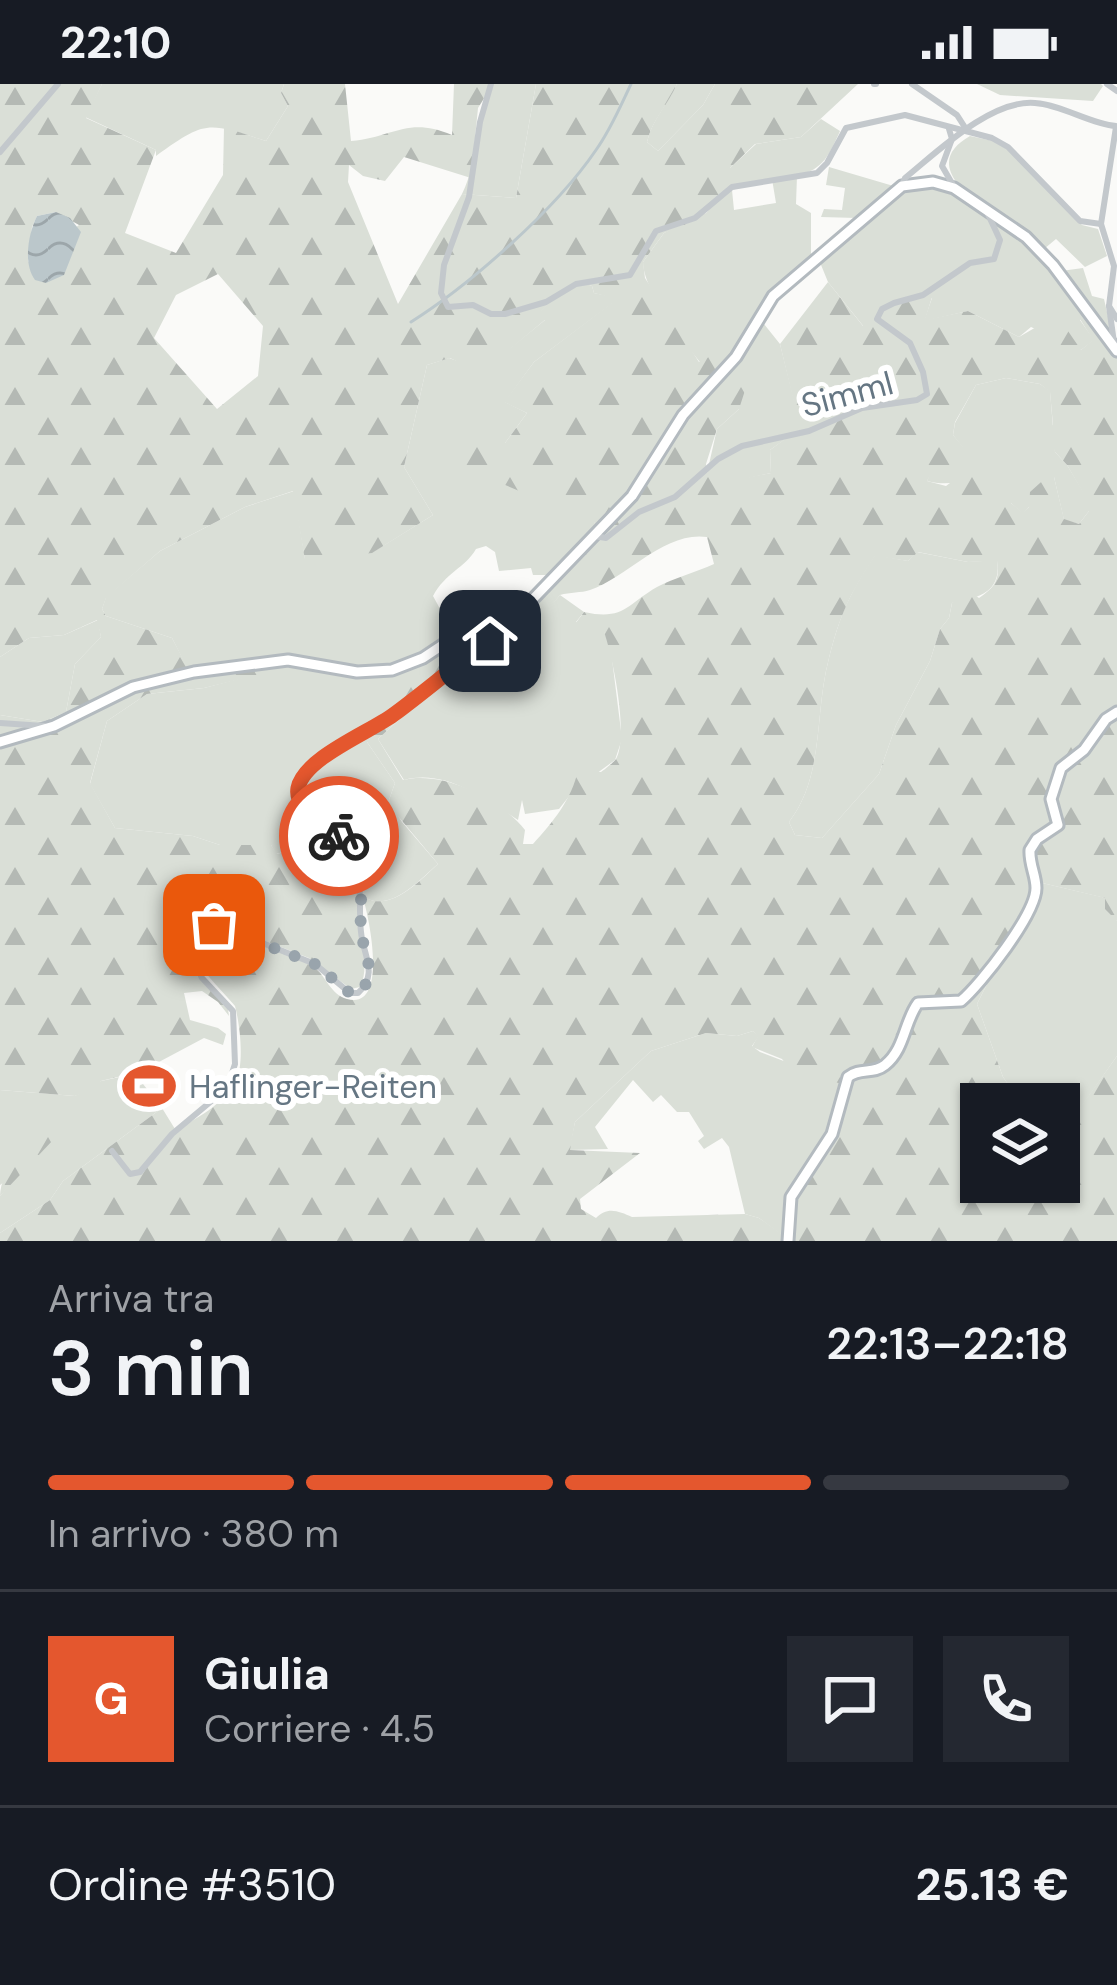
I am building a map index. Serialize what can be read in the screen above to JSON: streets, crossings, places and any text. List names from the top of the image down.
{
  "streets": {
    "street": ["Simml"]
  },
  "places": {
    "sports": ["Haflinger-Reiten"]
  },
  "page": {
    "status": "22:10",
    "heading": ["3 min", "Arriva tra", "22:13–22:18"],
    "panel": [
      "Giulia",
      "Corriere · 4.5",
      "Ordine #3510",
      "25.13 €"
    ],
    "bar": "In arrivo · 380 m",
    "round": "G"
  }
}
